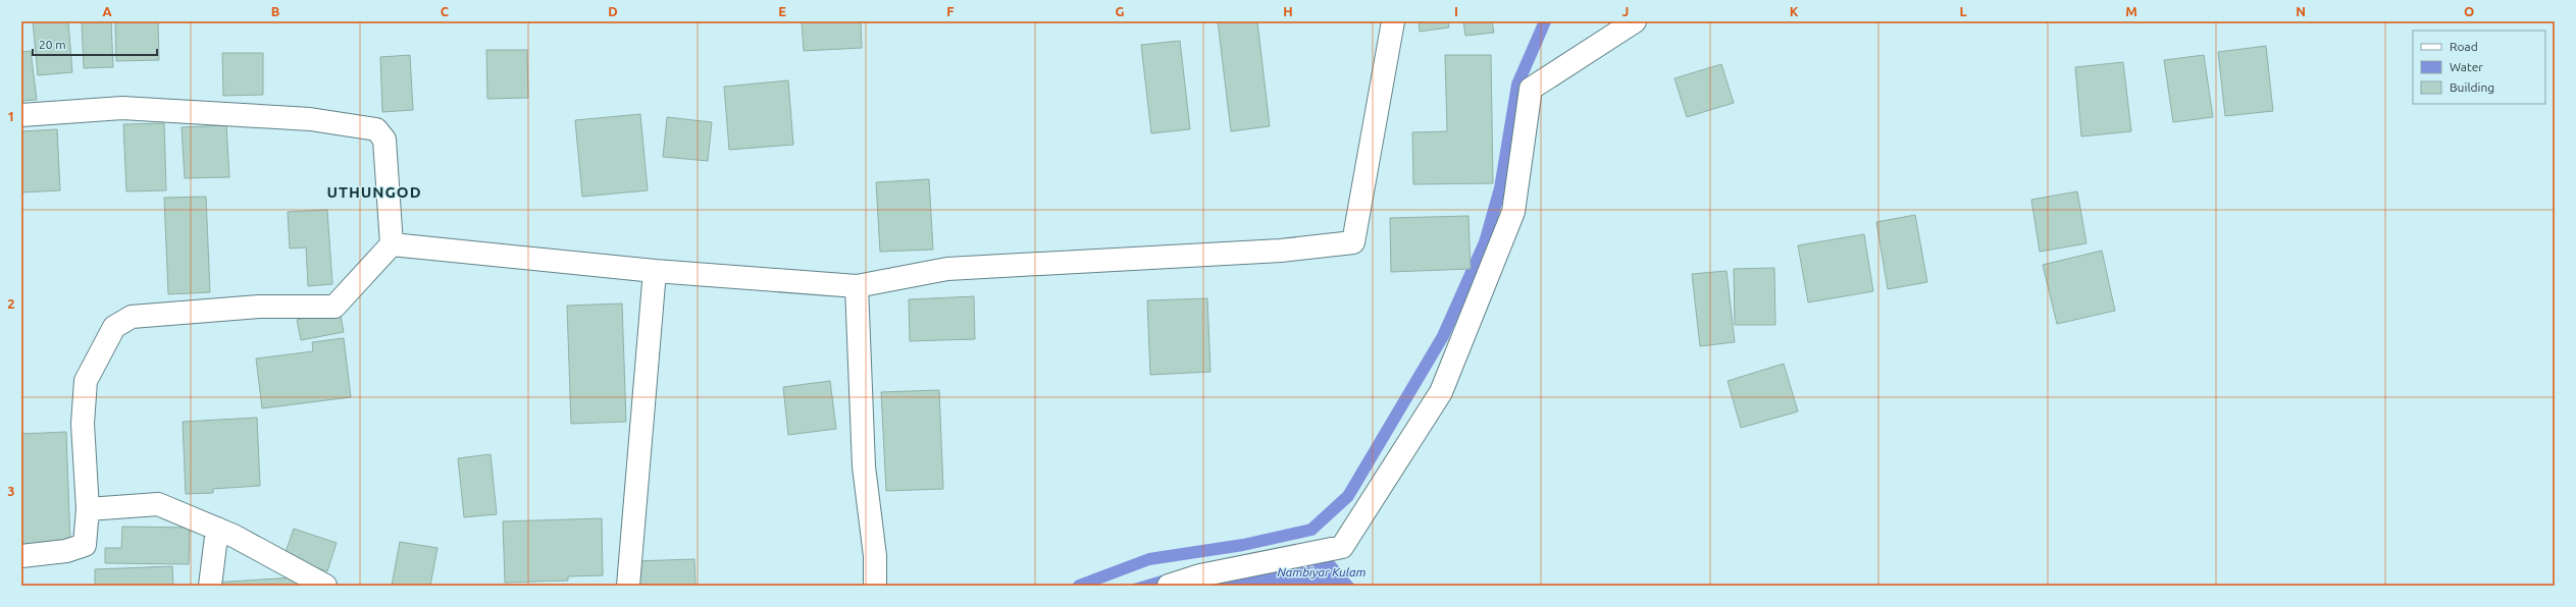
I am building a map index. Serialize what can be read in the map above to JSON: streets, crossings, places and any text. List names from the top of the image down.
{
  "districts": ["UTHUNGOD"],
  "water": ["Nambiyar Kulam"],
  "legend": ["Road", "Water", "Building"],
  "scale_bar": "20 m",
  "grid": {
    "columns": [
      "A",
      "B",
      "C",
      "D",
      "E",
      "F",
      "G",
      "H",
      "I",
      "J",
      "K",
      "L",
      "M",
      "N",
      "O"
    ],
    "rows": ["1", "2", "3"]
  }
}
